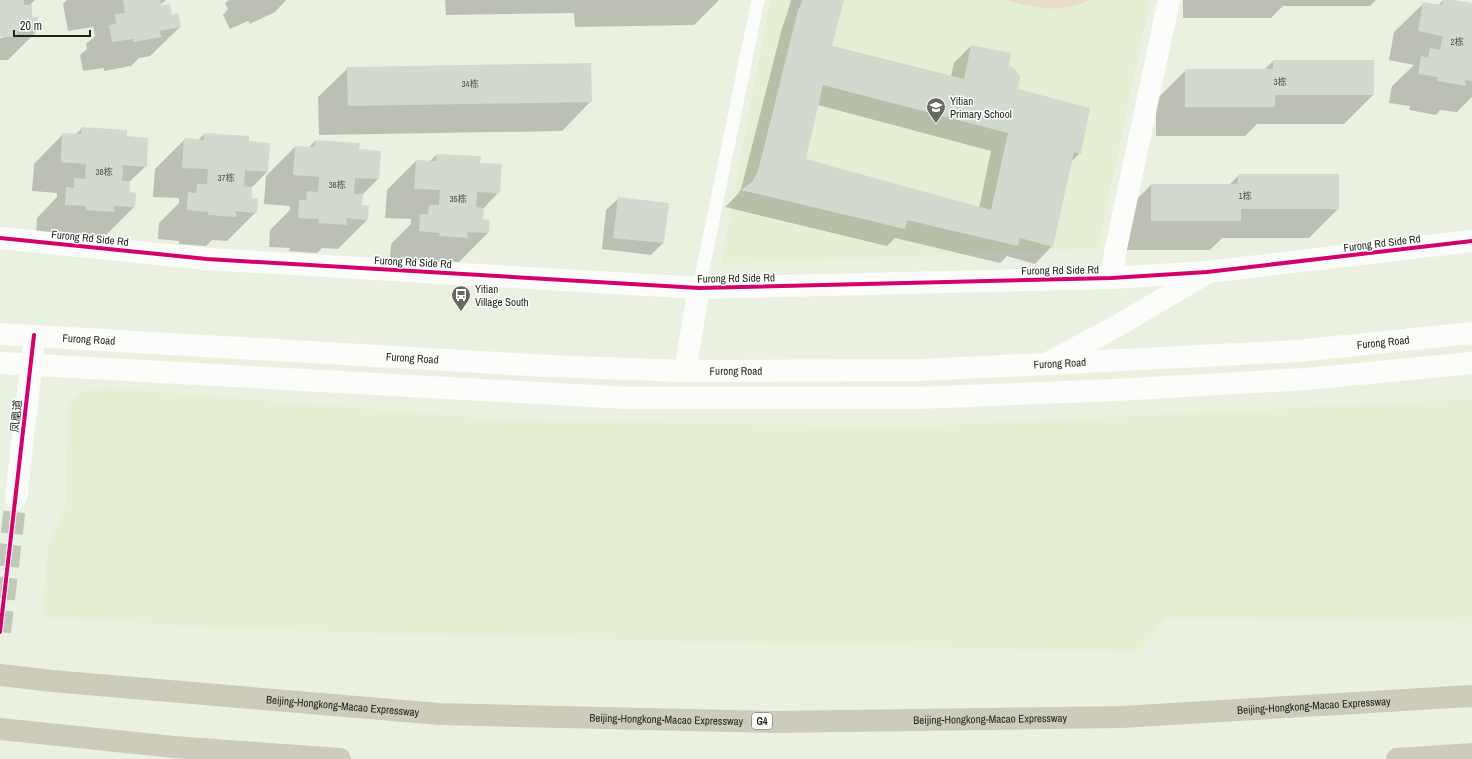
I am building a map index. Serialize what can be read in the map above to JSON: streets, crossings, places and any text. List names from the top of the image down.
{
  "streets": {
    "highway": ["Beijing-Hongkong-Macao Expressway", "G4"],
    "main road": ["Furong Rd Side Rd", "Furong Road", "凤凰道"]
  },
  "crossings": [
    ["Furong Road", "凤凰道"]
  ],
  "places": {
    "school or university": ["Yitian Primary School"],
    "bus stop": ["Yitian Village South"]
  },
  "house_numbers": [
    "2栋",
    "3栋",
    "34栋",
    "38栋",
    "37栋",
    "36栋",
    "1栋",
    "35栋"
  ],
  "scale_bar": "20 m"
}
